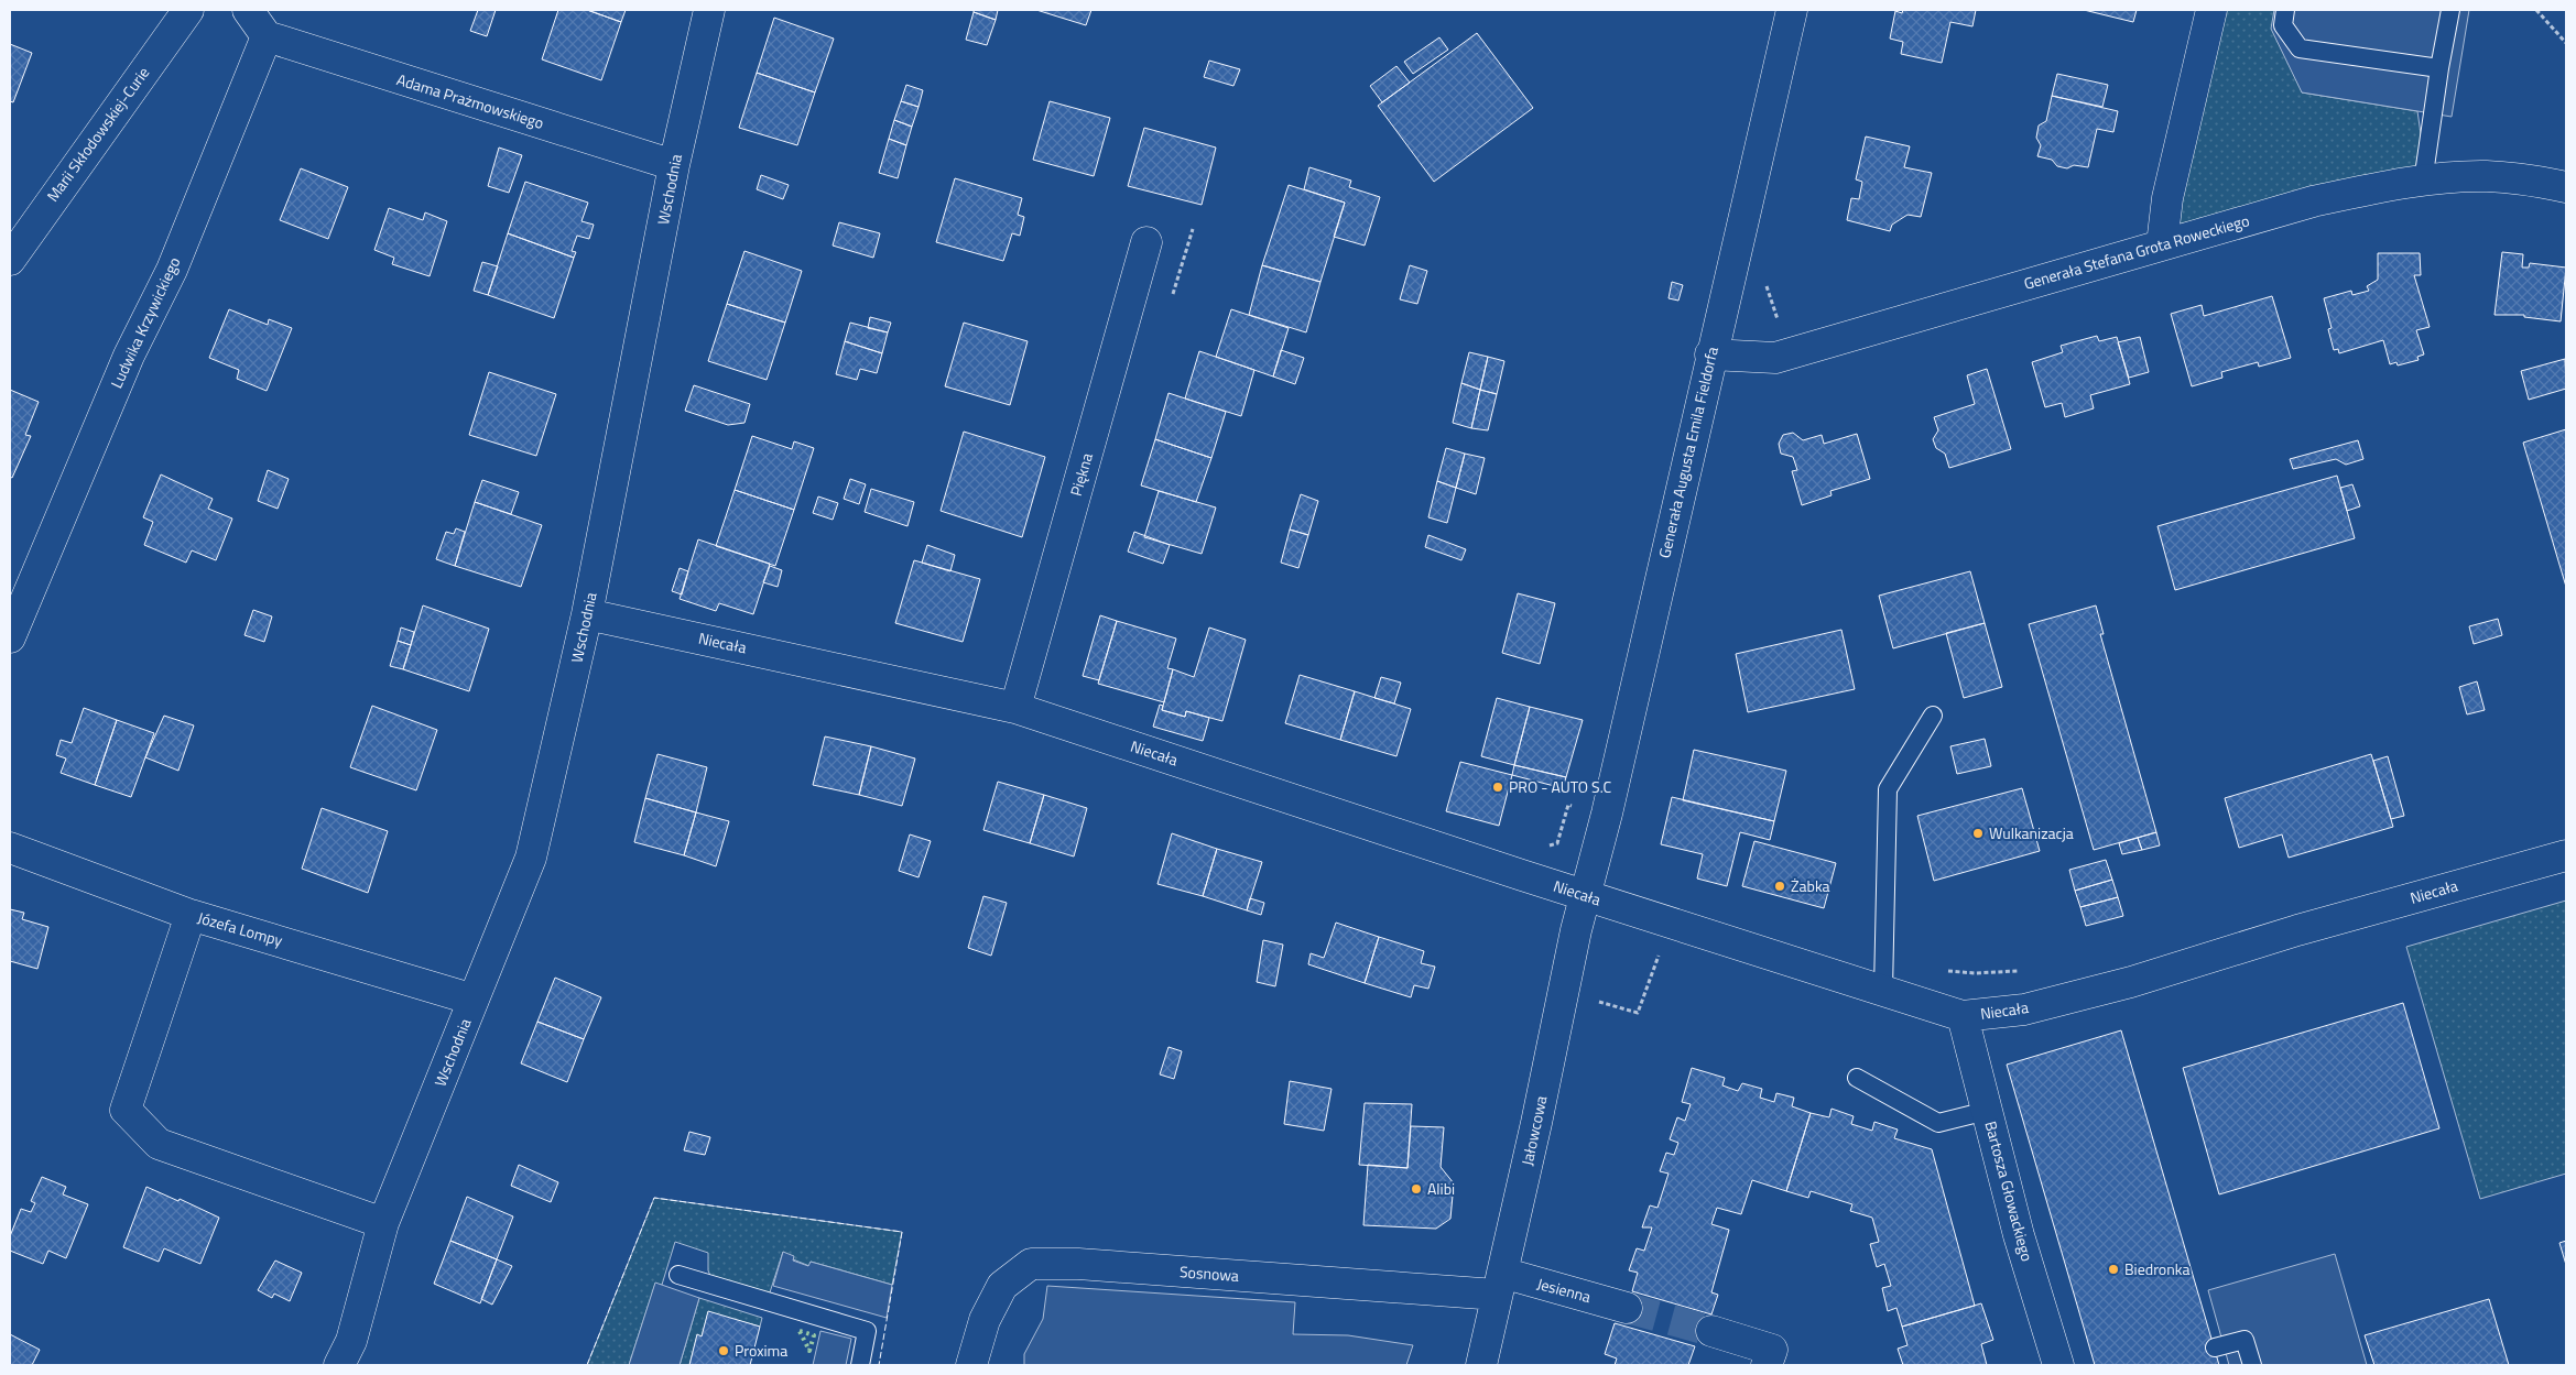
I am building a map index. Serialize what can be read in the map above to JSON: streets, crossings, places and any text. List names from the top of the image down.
{
  "streets": {
    "street": [
      "Adama Prażmowskiego",
      "Marii Skłodowskiej-Curie",
      "Wschodnia",
      "Generała Stefana Grota Roweckiego",
      "Ludwika Krzywickiego",
      "Generała Augusta Emila Fieldorfa",
      "Piękna",
      "Niecała",
      "Józefa Lompy",
      "Jałowcowa",
      "Bartosza Głowackiego",
      "Sosnowa",
      "Jesienna"
    ]
  },
  "crossings": [
    ["Adama Prażmowskiego", "Wschodnia"],
    ["Adama Prażmowskiego", "Ludwika Krzywickiego"],
    ["Wschodnia", "Niecała"],
    ["Wschodnia", "Józefa Lompy"],
    ["Generała Stefana Grota Roweckiego", "Generała Augusta Emila Fieldorfa"],
    ["Generała Augusta Emila Fieldorfa", "Niecała"],
    ["Generała Augusta Emila Fieldorfa", "Jałowcowa"],
    ["Piękna", "Niecała"],
    ["Niecała", "Jałowcowa"],
    ["Niecała", "Bartosza Głowackiego"],
    ["Jałowcowa", "Sosnowa"],
    ["Jałowcowa", "Jesienna"],
    ["Sosnowa", "Jesienna"]
  ],
  "places": [
    "PRO - AUTO S.C",
    "Wulkanizacja",
    "Żabka",
    "Alibi",
    "Biedronka",
    "Proxima"
  ]
}
